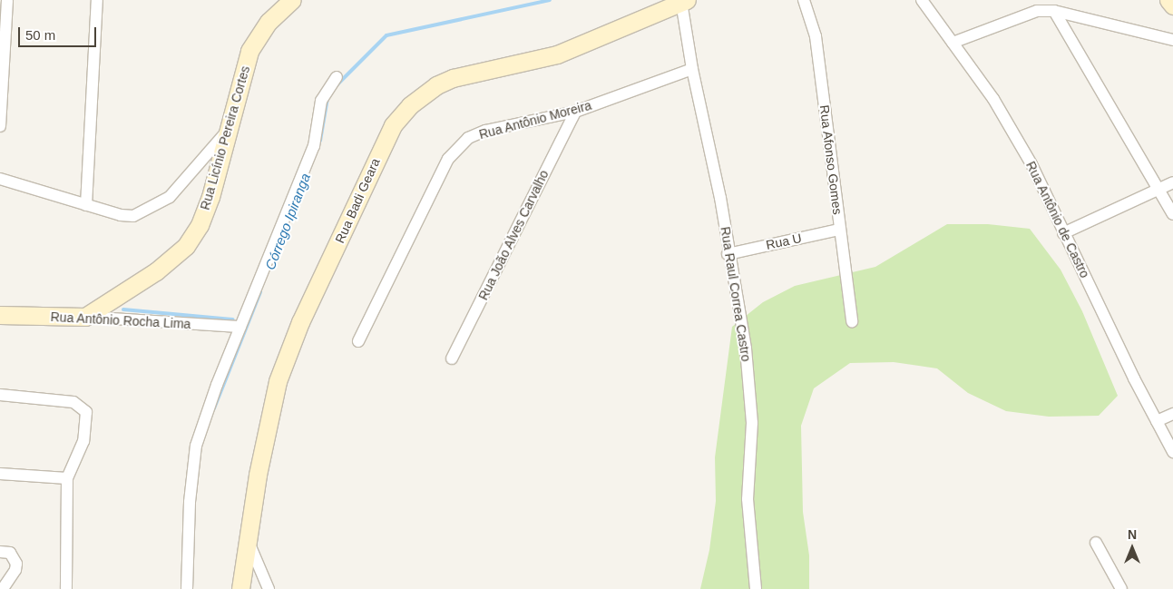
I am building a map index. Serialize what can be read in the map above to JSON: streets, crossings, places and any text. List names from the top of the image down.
{
  "streets": {
    "street": [
      "Rua Antônio Moreira",
      "Rua Licínio Pereira Cortes",
      "Rua Afonso Gomes",
      "Rua Badi Geara",
      "Rua Antônio de Castro",
      "Rua João Alves Carvalho",
      "Rua U",
      "Rua Raul Correa Castro",
      "Rua Antônio Rocha Lima"
    ]
  },
  "crossings": [
    ["Rua Antônio Moreira", "Rua João Alves Carvalho"],
    ["Rua Antônio Moreira", "Rua Raul Correa Castro"],
    ["Rua Licínio Pereira Cortes", "Rua Antônio Rocha Lima"],
    ["Rua Afonso Gomes", "Rua U"],
    ["Rua Badi Geara", "Rua Raul Correa Castro"],
    ["Rua U", "Rua Raul Correa Castro"]
  ],
  "water": ["Córrego Ipiranga"],
  "scale_bar": "50 m",
  "north": "top"
}
